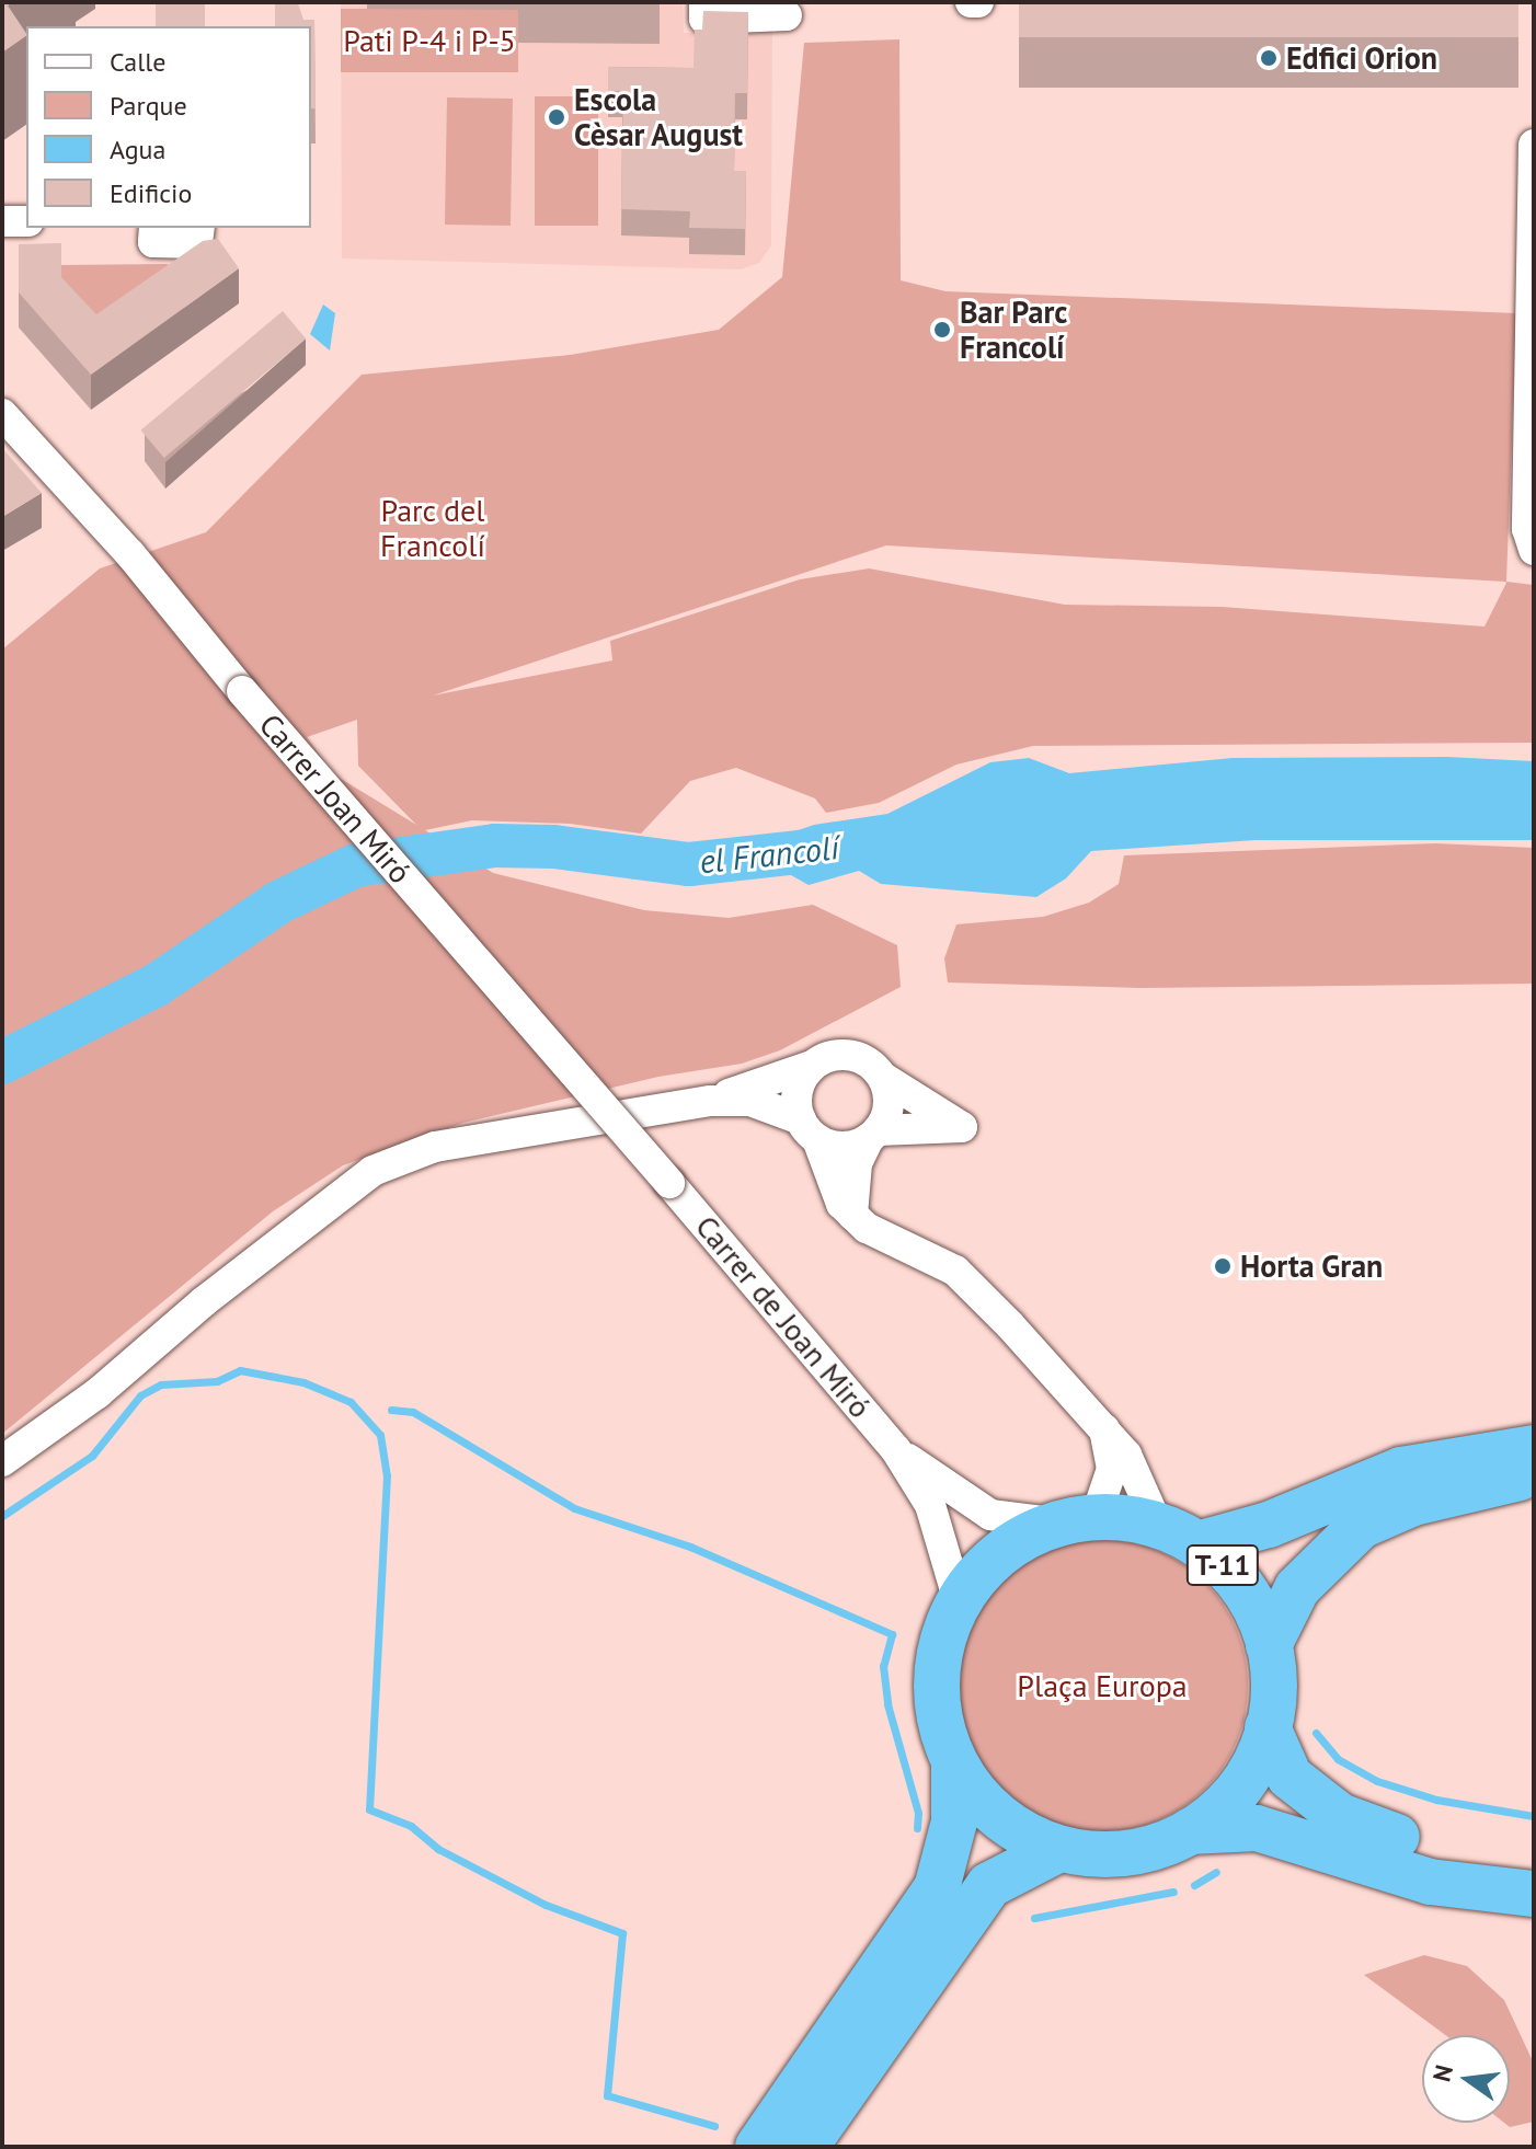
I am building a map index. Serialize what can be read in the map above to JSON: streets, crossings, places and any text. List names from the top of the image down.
{
  "streets": {
    "highway": ["T-11"],
    "street": ["Carrer Joan Miró", "Carrer de Joan Miró"]
  },
  "crossings": [
    ["Carrer Joan Miró", "Carrer de Joan Miró"],
    ["Carrer de Joan Miró", "T-11"]
  ],
  "water": ["el Francolí"],
  "parks": ["Pati P-4 i P-5", "Parc del Francolí", "Plaça Europa"],
  "places": [
    "Edfici Orion",
    "Escola Cèsar August",
    "Bar Parc Francolí",
    "Horta Gran"
  ],
  "legend": [
    "Calle",
    "Parque",
    "Agua",
    "Edificio"
  ],
  "north": "left"
}
